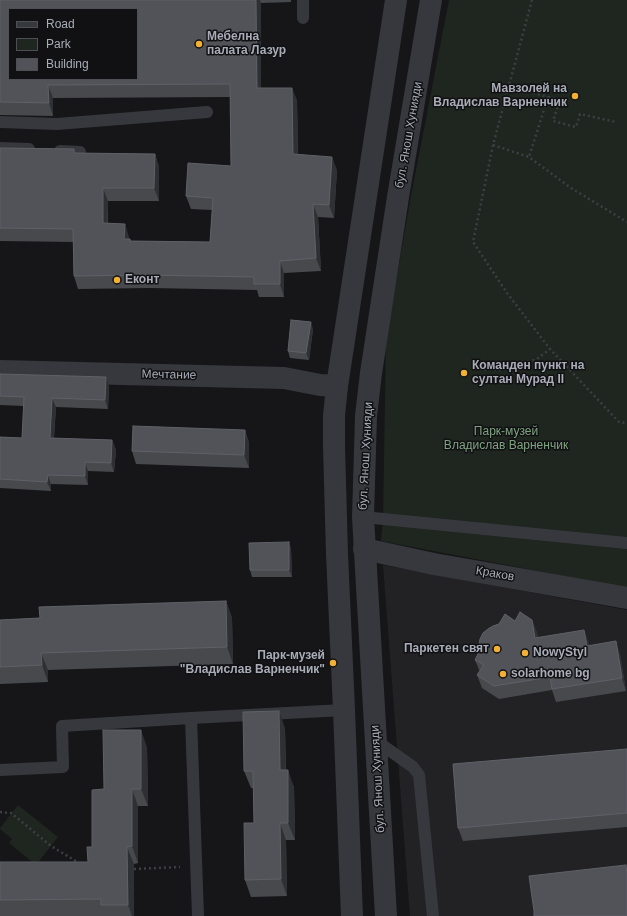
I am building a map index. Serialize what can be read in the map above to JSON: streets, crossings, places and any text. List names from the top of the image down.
{
  "streets": {
    "street": ["бул. Янош Хунияди", "Мечтание", "Краков"]
  },
  "crossings": [
    ["бул. Янош Хунияди", "Краков"]
  ],
  "parks": ["Парк-музей Владислав Варненчик"],
  "places": [
    "Мебелна палата Лазур",
    "Мавзолей на Владислав Варненчик",
    "Еконт",
    "Команден пункт на султан Мурад II",
    "Паркетен свят",
    "NowyStyl",
    "Парк-музей \"Владислав Варненчик\"",
    "solarhome bg"
  ],
  "legend": ["Road", "Park", "Building"]
}
